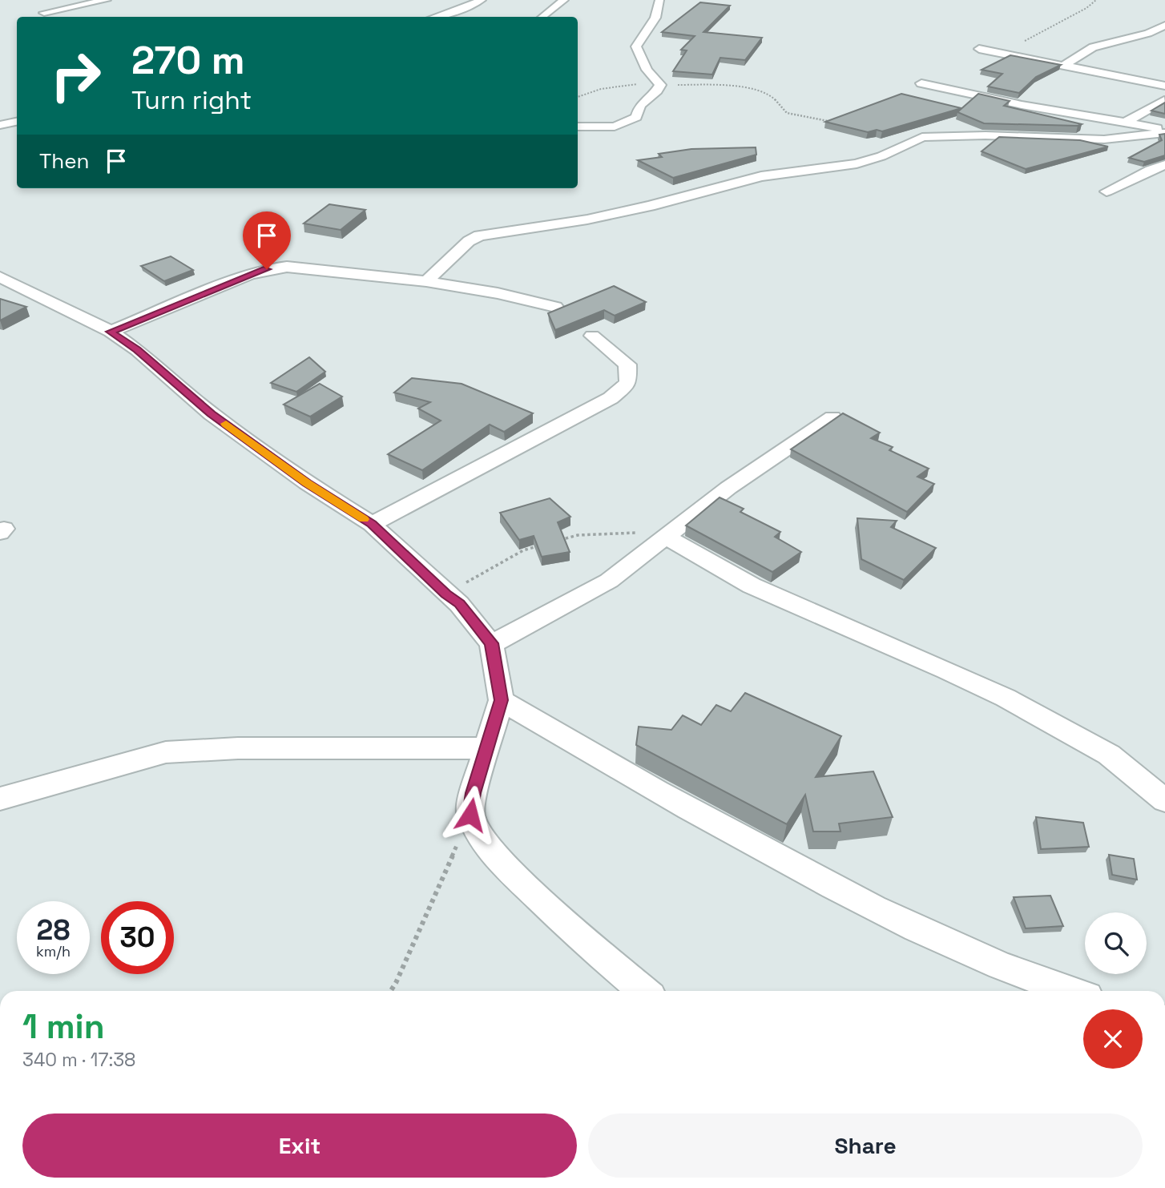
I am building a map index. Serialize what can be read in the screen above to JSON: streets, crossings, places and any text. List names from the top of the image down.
{
  "page": {
    "turn": ["270 m", "Turn right"],
    "then": "Then",
    "speed": "28 km/h",
    "limit": "30",
    "heading": ["1 min", "340 m · 17:38"],
    "buttons": ["Exit", "Share"]
  }
}
